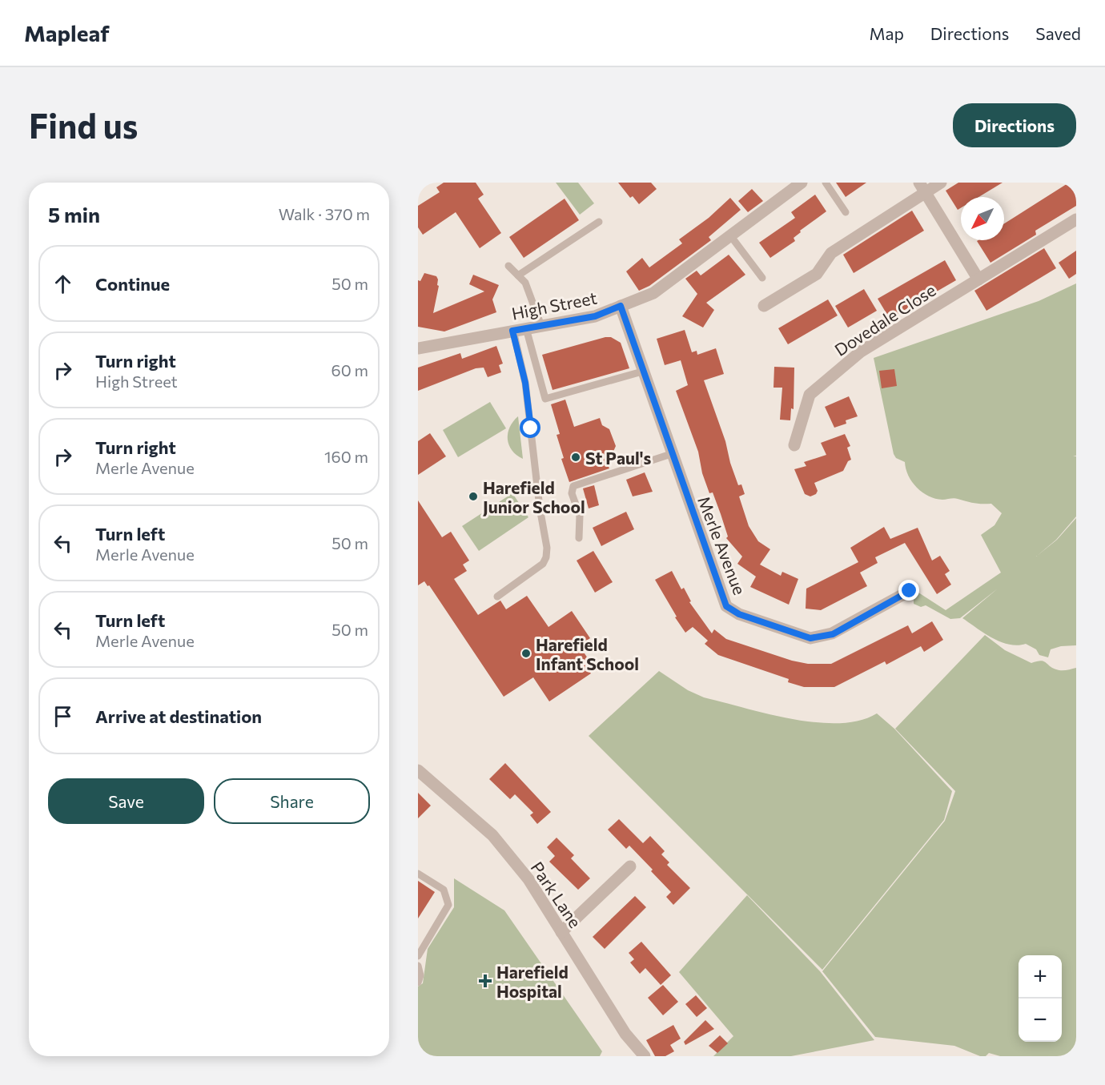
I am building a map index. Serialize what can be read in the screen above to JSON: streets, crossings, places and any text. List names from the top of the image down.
{
  "streets": {
    "street": [
      "High Street",
      "Dovedale Close",
      "Merle Avenue",
      "Park Lane"
    ]
  },
  "crossings": [
    ["High Street", "Merle Avenue"]
  ],
  "places": {
    "other": ["St Paul's", "Harefield Junior School", "Harefield Infant School"],
    "health": ["Harefield Hospital"]
  },
  "north": "bottom left",
  "page": {
    "header": "Mapleaf",
    "nav": ["Map", "Directions", "Saved"],
    "buttons": [
      "Directions",
      ["Save", "Share"]
    ],
    "title": "Find us",
    "heading": ["5 min", "Walk · 370 m"],
    "list": [
      ["Continue", "50 m"],
      ["Turn right", "High Street", "60 m"],
      ["Turn right", "Merle Avenue", "160 m"],
      ["Turn left", "Merle Avenue", "50 m"],
      ["Turn left", "Merle Avenue", "50 m"],
      "Arrive at destination"
    ],
    "map_buttons": ["+", "−"]
  }
}
